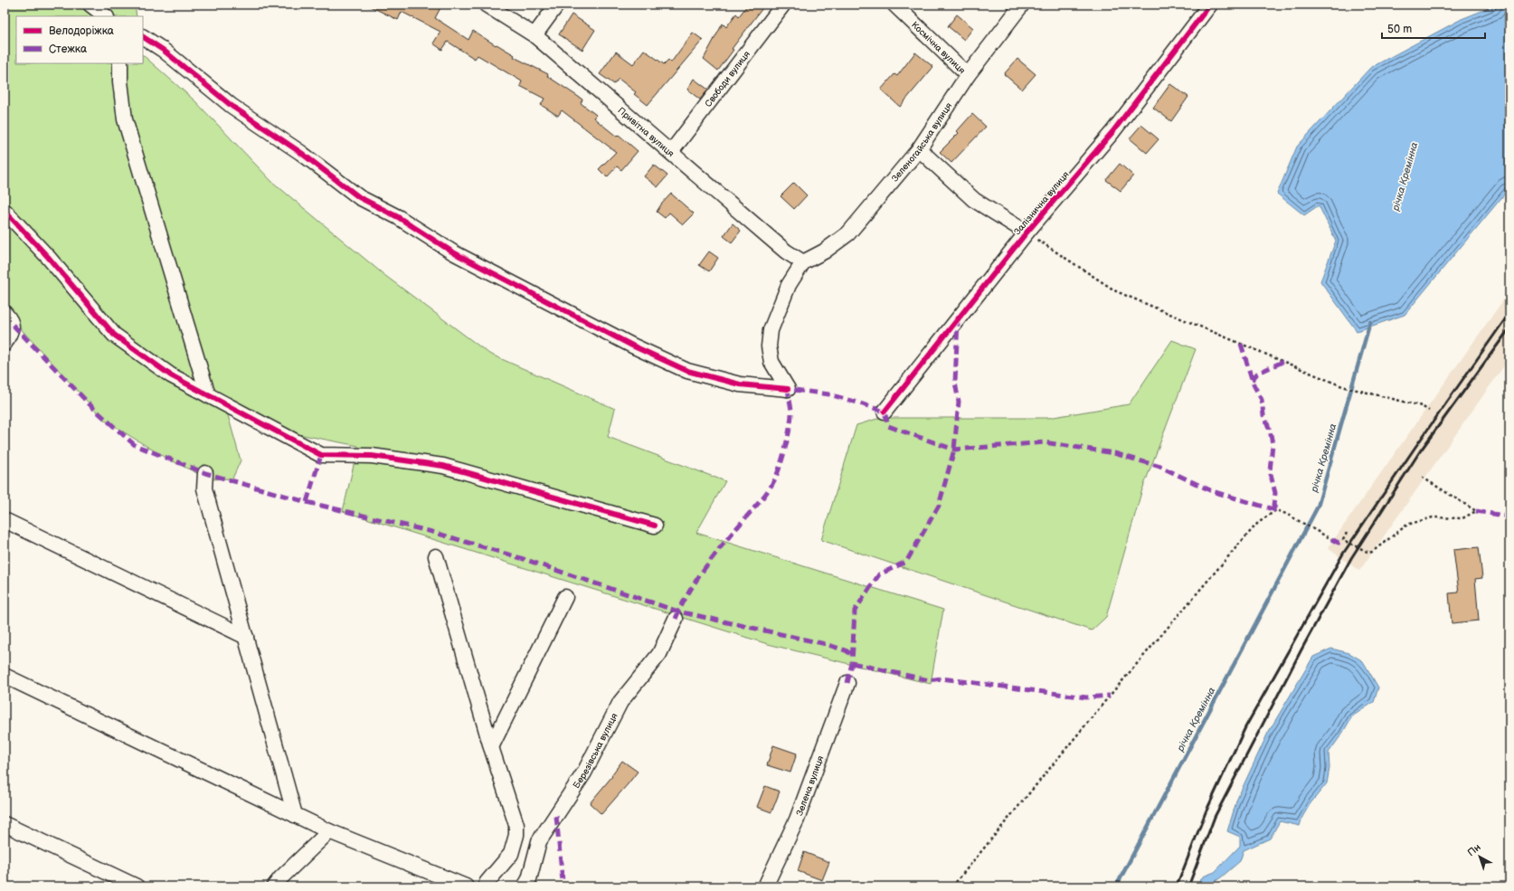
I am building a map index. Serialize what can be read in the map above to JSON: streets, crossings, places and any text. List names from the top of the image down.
{
  "streets": {
    "street": [
      "Космічна вулиця",
      "Свободи вулиця",
      "Привітна вулиця",
      "Зеленогайська вулиця",
      "Залізнична вулиця",
      "Березівська вулиця",
      "Зелена вулиця"
    ]
  },
  "crossings": [
    ["Космічна вулиця", "Зеленогайська вулиця"],
    ["Свободи вулиця", "Привітна вулиця"],
    ["Привітна вулиця", "Зеленогайська вулиця"]
  ],
  "water": ["річка Кремінна"],
  "legend": ["Велодоріжка", "Стежка"],
  "scale_bar": "50 m",
  "north": "top left"
}
